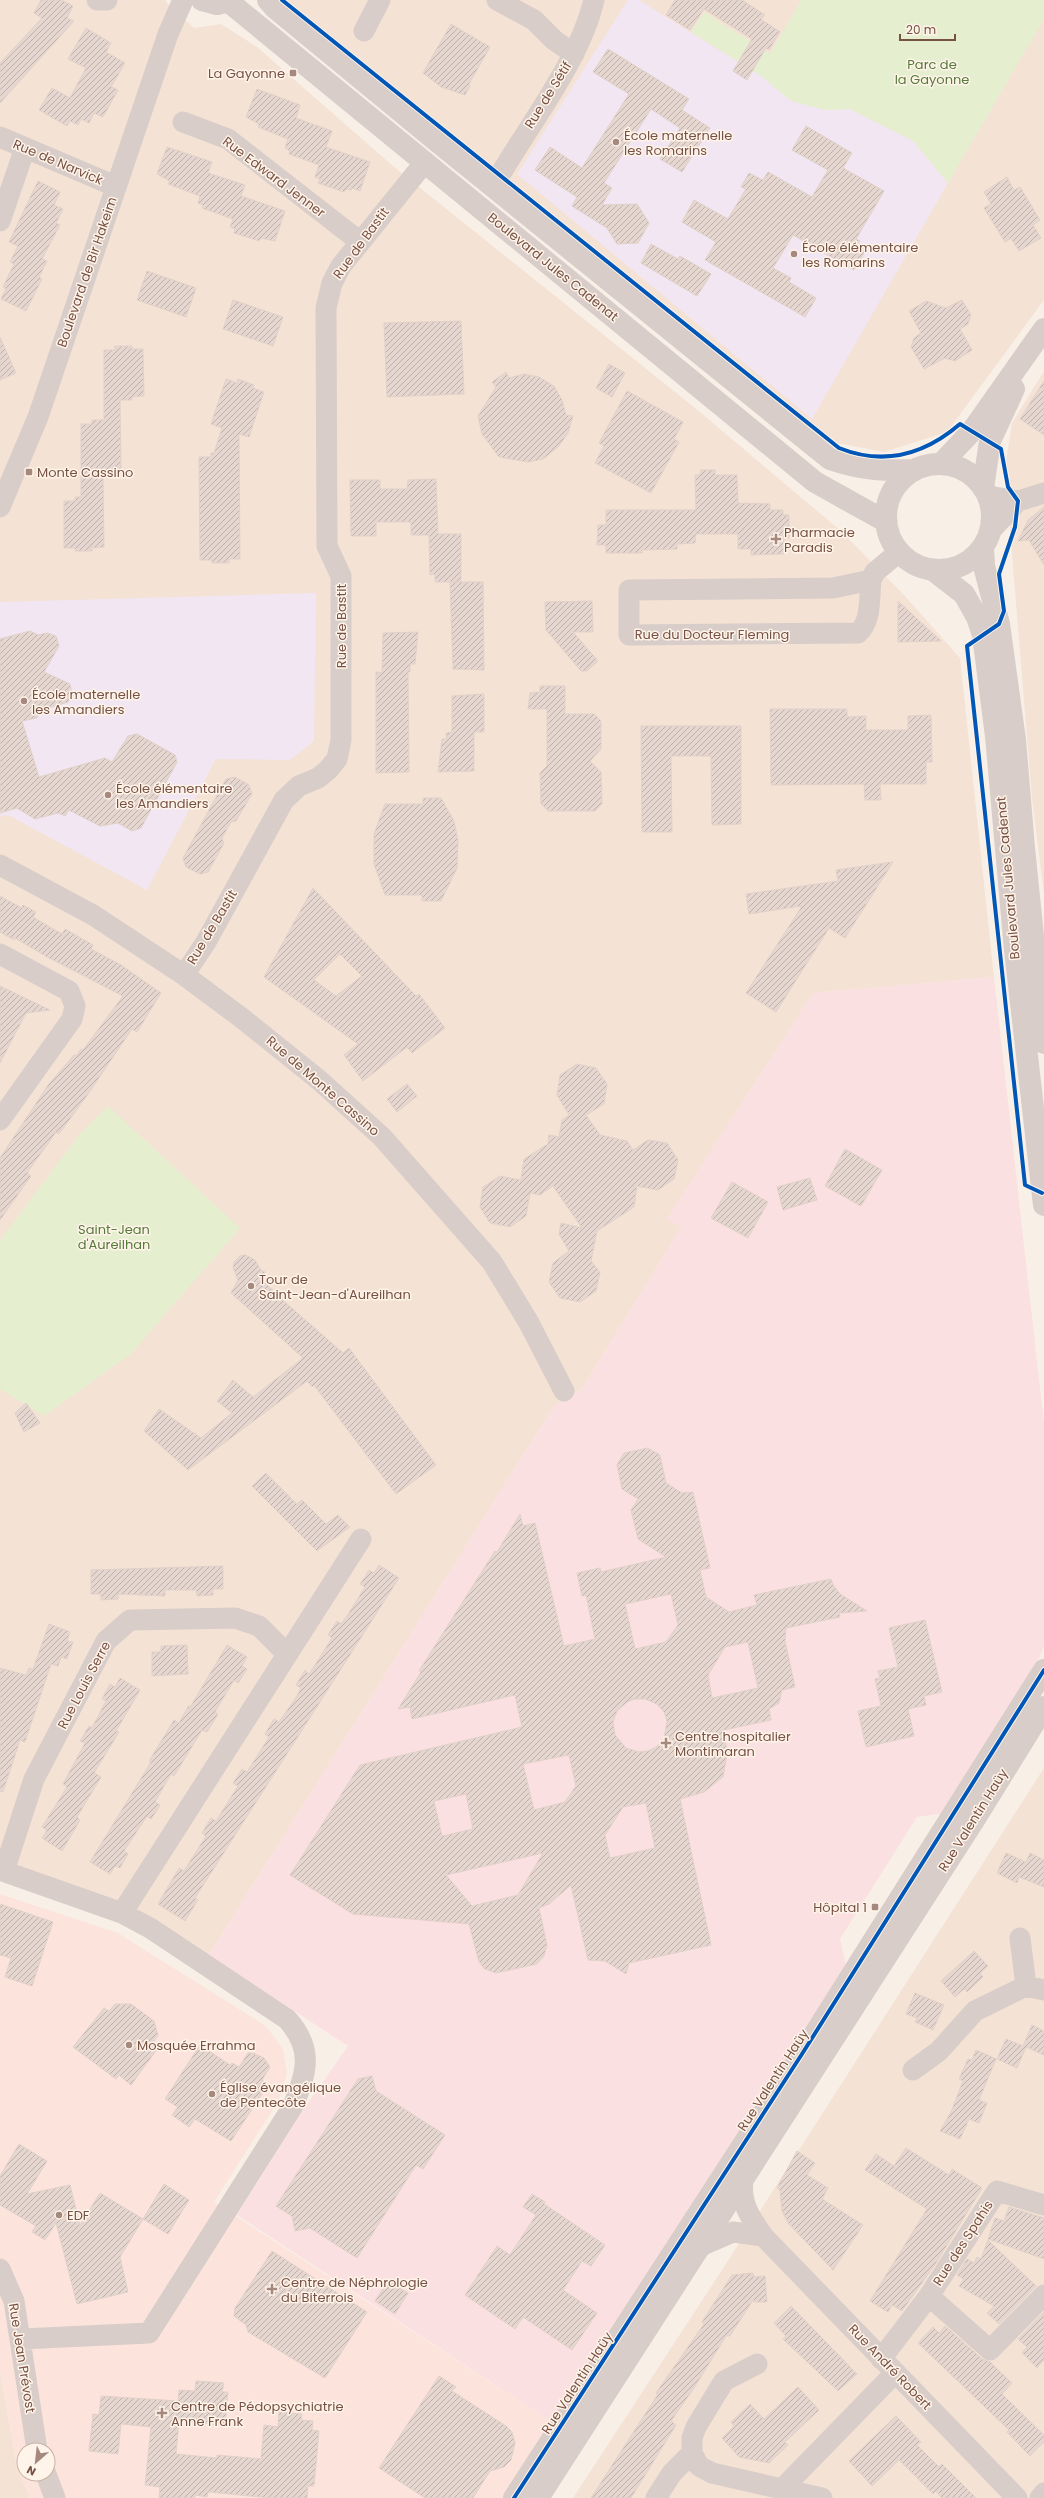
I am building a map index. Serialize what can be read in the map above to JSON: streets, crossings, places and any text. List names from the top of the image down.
{
  "streets": {
    "street": [
      "Rue de Sétif",
      "Rue de Narvick",
      "Rue Edward Jenner",
      "Rue de Bastit",
      "Boulevard Jules Cadenat",
      "Boulevard de Bir Hakeim",
      "Rue du Docteur Fleming",
      "Rue de Monte Cassino",
      "Rue Louis Serre",
      "Rue Valentin Haüy",
      "Rue des Spahis",
      "Rue Jean Prévost",
      "Rue André Robert"
    ]
  },
  "crossings": [
    ["Rue de Sétif", "Boulevard Jules Cadenat"],
    ["Rue de Narvick", "Boulevard de Bir Hakeim"],
    ["Rue Edward Jenner", "Rue de Bastit"],
    ["Rue de Bastit", "Boulevard Jules Cadenat"],
    ["Rue de Bastit", "Rue de Monte Cassino"],
    ["Rue Valentin Haüy", "Rue André Robert"],
    ["Rue des Spahis", "Rue André Robert"]
  ],
  "parks": ["Parc de la Gayonne", "Saint-Jean d'Aureilhan"],
  "places": {
    "transit": ["La Gayonne", "Monte Cassino", "Hôpital 1"],
    "other": [
      "École maternelle les Romarins",
      "École élémentaire les Romarins",
      "École maternelle les Amandiers",
      "École élémentaire les Amandiers",
      "Tour de Saint-Jean-d'Aureilhan",
      "Mosquée Errahma",
      "Église évangélique de Pentecôte",
      "EDF"
    ],
    "health": [
      "Pharmacie Paradis",
      "Centre hospitalier Montimaran",
      "Centre de Néphrologie du Biterrois",
      "Centre de Pédopsychiatrie Anne Frank"
    ]
  },
  "scale_bar": "20 m",
  "north": "bottom left"
}
